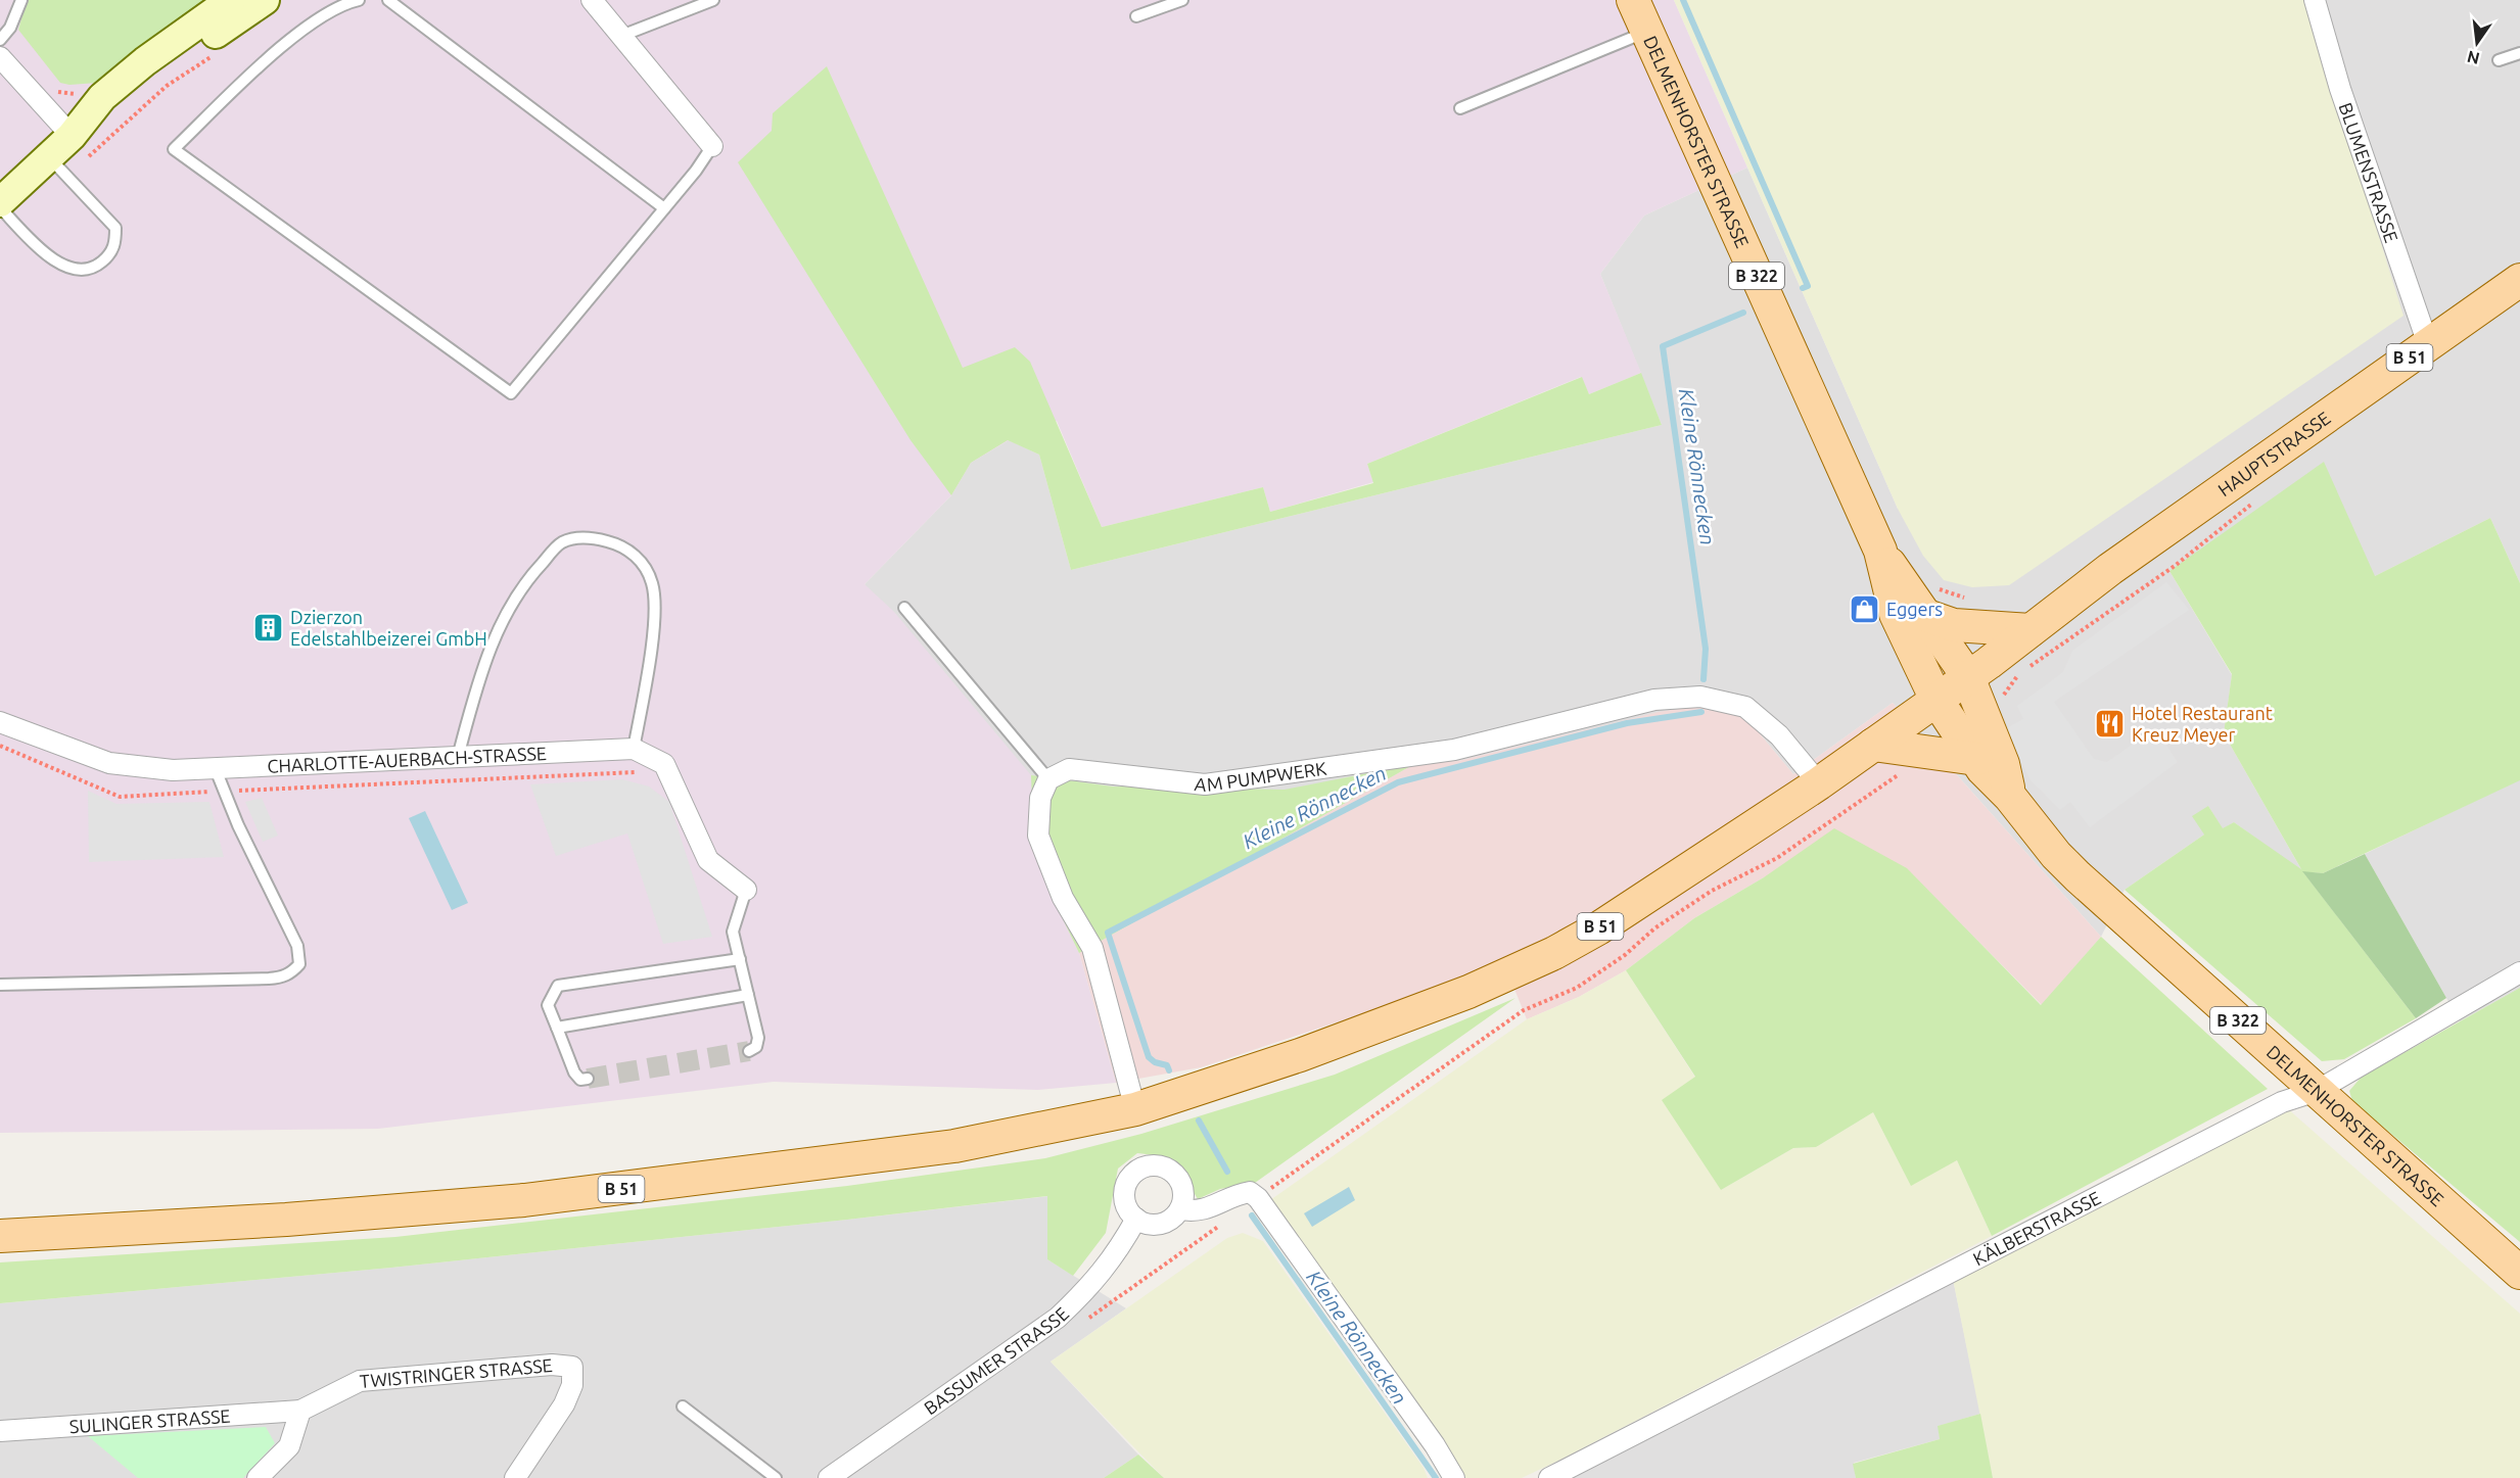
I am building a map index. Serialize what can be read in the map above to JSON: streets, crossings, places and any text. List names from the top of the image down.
{
  "streets": {
    "main road": [
      "DELMENHORSTER STRASSE",
      "B 322",
      "B 51",
      "HAUPTSTRASSE"
    ],
    "street": [
      "BLUMENSTRASSE",
      "CHARLOTTE-AUERBACH-STRASSE",
      "AM PUMPWERK",
      "KÄLBERSTRASSE",
      "BASSUMER STRASSE",
      "TWISTRINGER STRASSE",
      "SULINGER STRASSE"
    ]
  },
  "crossings": [
    ["DELMENHORSTER STRASSE", "B 51"],
    ["DELMENHORSTER STRASSE", "KÄLBERSTRASSE"],
    ["BLUMENSTRASSE", "HAUPTSTRASSE"],
    ["B 51", "HAUPTSTRASSE"],
    ["B 51", "AM PUMPWERK"],
    ["TWISTRINGER STRASSE", "SULINGER STRASSE"]
  ],
  "water": ["Kleine Rönnecken"],
  "places": {
    "shop": ["Eggers"],
    "building": ["Dzierzon Edelstahlbeizerei GmbH"],
    "restaurant": ["Hotel Restaurant Kreuz Meyer"]
  },
  "north": "bottom"
}
